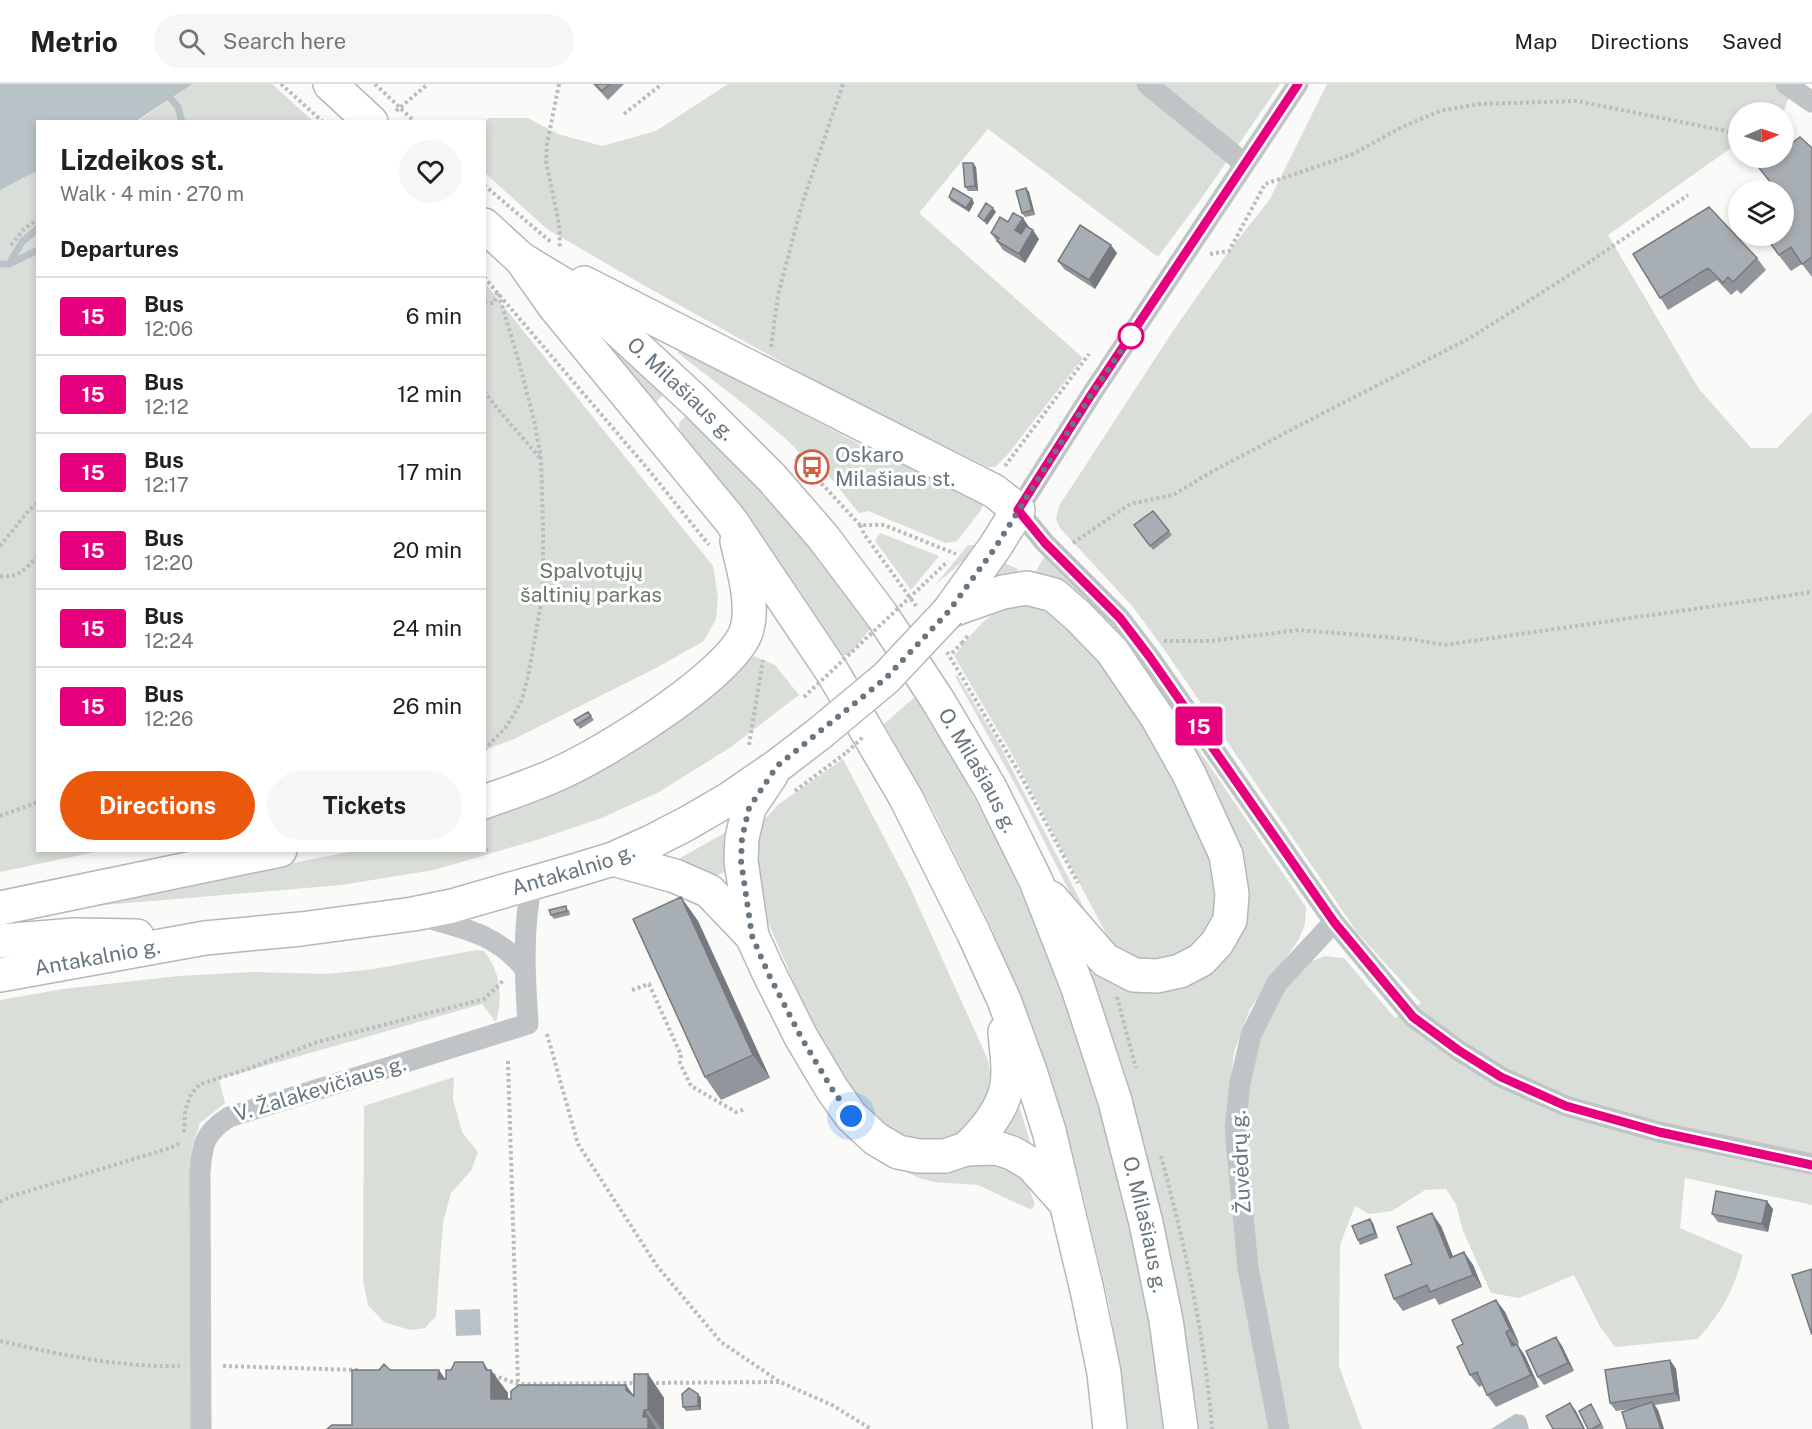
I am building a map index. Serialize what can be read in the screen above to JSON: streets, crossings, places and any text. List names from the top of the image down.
{
  "streets": {
    "main road": ["O. Milašiaus g.", "Antakalnio g."],
    "street": ["V. Žalakevičiaus g.", "Žuvėdrų g."]
  },
  "crossings": [
    ["Antakalnio g.", "V. Žalakevičiaus g."]
  ],
  "parks": ["Spalvotųjų šaltinių parkas"],
  "places": {
    "bus stop": ["Oskaro Milašiaus st."]
  },
  "lines": ["bus line 15"],
  "north": "right",
  "page": {
    "header": "Metrio",
    "search": "Search here",
    "nav": ["Map", "Directions", "Saved"],
    "on_map": "15",
    "heading": [
      ["Lizdeikos st.", "Walk · 4 min · 270 m"],
      "Departures"
    ],
    "list": [
      {
        "mark": "15",
        "name": "Bus",
        "note": "12:06",
        "value": "6 min"
      },
      {
        "mark": "15",
        "name": "Bus",
        "note": "12:12",
        "value": "12 min"
      },
      {
        "mark": "15",
        "name": "Bus",
        "note": "12:17",
        "value": "17 min"
      },
      {
        "mark": "15",
        "name": "Bus",
        "note": "12:20",
        "value": "20 min"
      },
      {
        "mark": "15",
        "name": "Bus",
        "note": "12:24",
        "value": "24 min"
      },
      {
        "mark": "15",
        "name": "Bus",
        "note": "12:26",
        "value": "26 min"
      }
    ],
    "buttons": ["Directions", "Tickets"]
  }
}
